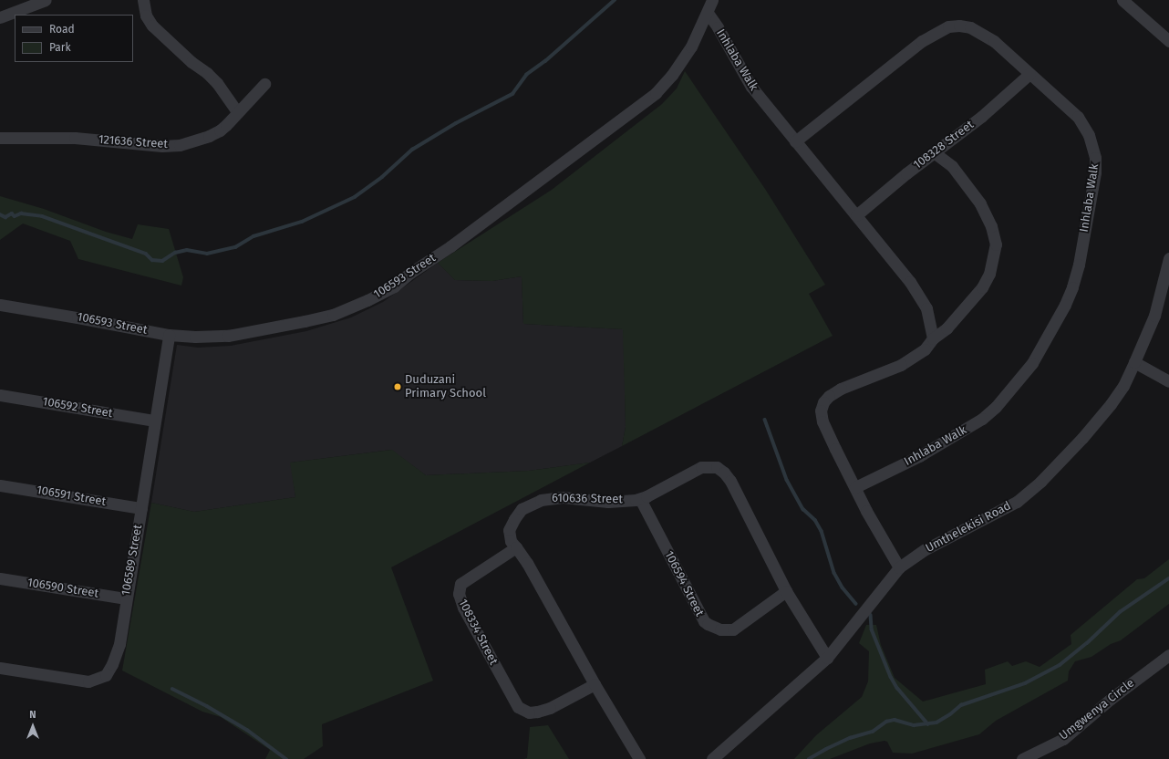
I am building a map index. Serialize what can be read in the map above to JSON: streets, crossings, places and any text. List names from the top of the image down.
{
  "streets": {
    "street": [
      "Inhlaba Walk",
      "121636 Street",
      "108328 Street",
      "106593 Street",
      "106592 Street",
      "106591 Street",
      "610636 Street",
      "Umthelekisi Road",
      "106589 Street",
      "106594 Street",
      "106590 Street",
      "108334 Street",
      "Umgwenya Circle"
    ]
  },
  "crossings": [
    ["Inhlaba Walk", "108328 Street"],
    ["Inhlaba Walk", "106593 Street"],
    ["106593 Street", "106589 Street"],
    ["106592 Street", "106589 Street"],
    ["106591 Street", "106589 Street"],
    ["610636 Street", "106594 Street"],
    ["610636 Street", "108334 Street"],
    ["106589 Street", "106590 Street"]
  ],
  "places": ["Duduzani Primary School"],
  "legend": ["Road", "Park"],
  "north": "top"
}
